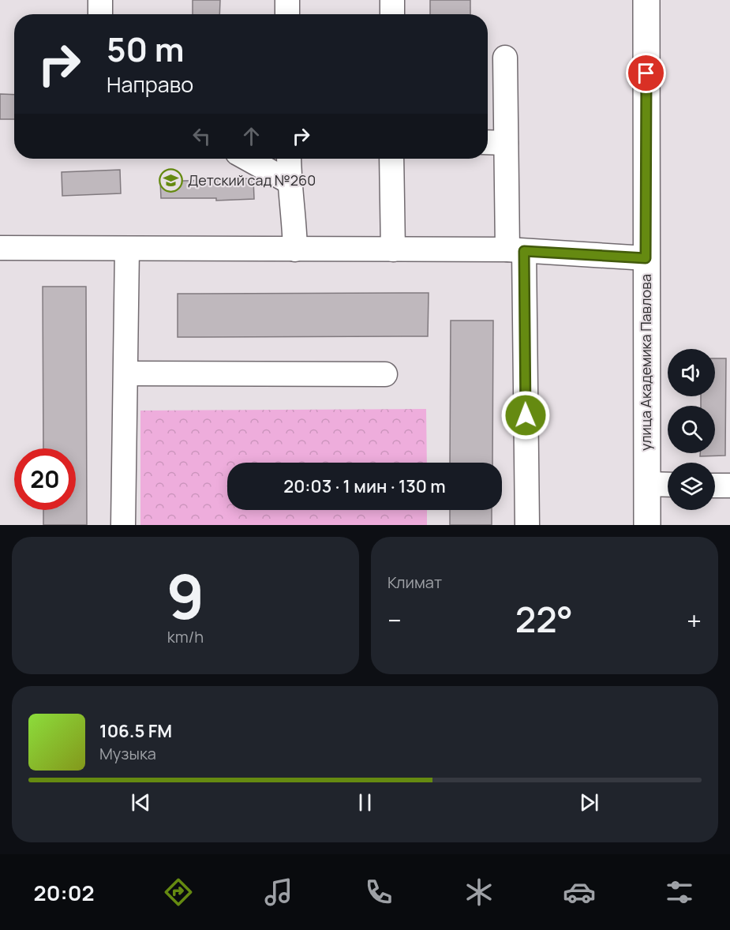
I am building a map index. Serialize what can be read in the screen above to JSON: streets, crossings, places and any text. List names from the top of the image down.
{
  "streets": {
    "main road": ["улица Академика Павлова"]
  },
  "places": {
    "school or university": ["Детский сад №260"]
  },
  "page": {
    "turn": ["50 m", "Направо"],
    "limit": "20",
    "trip": "20:03 · 1 мин · 130 m",
    "tile": [
      ["9", "km/h"],
      "Климат"
    ],
    "heat": ["−", "22°", "+"],
    "song": ["106.5 FM", "Музыка"],
    "tabs": "20:02"
  }
}
